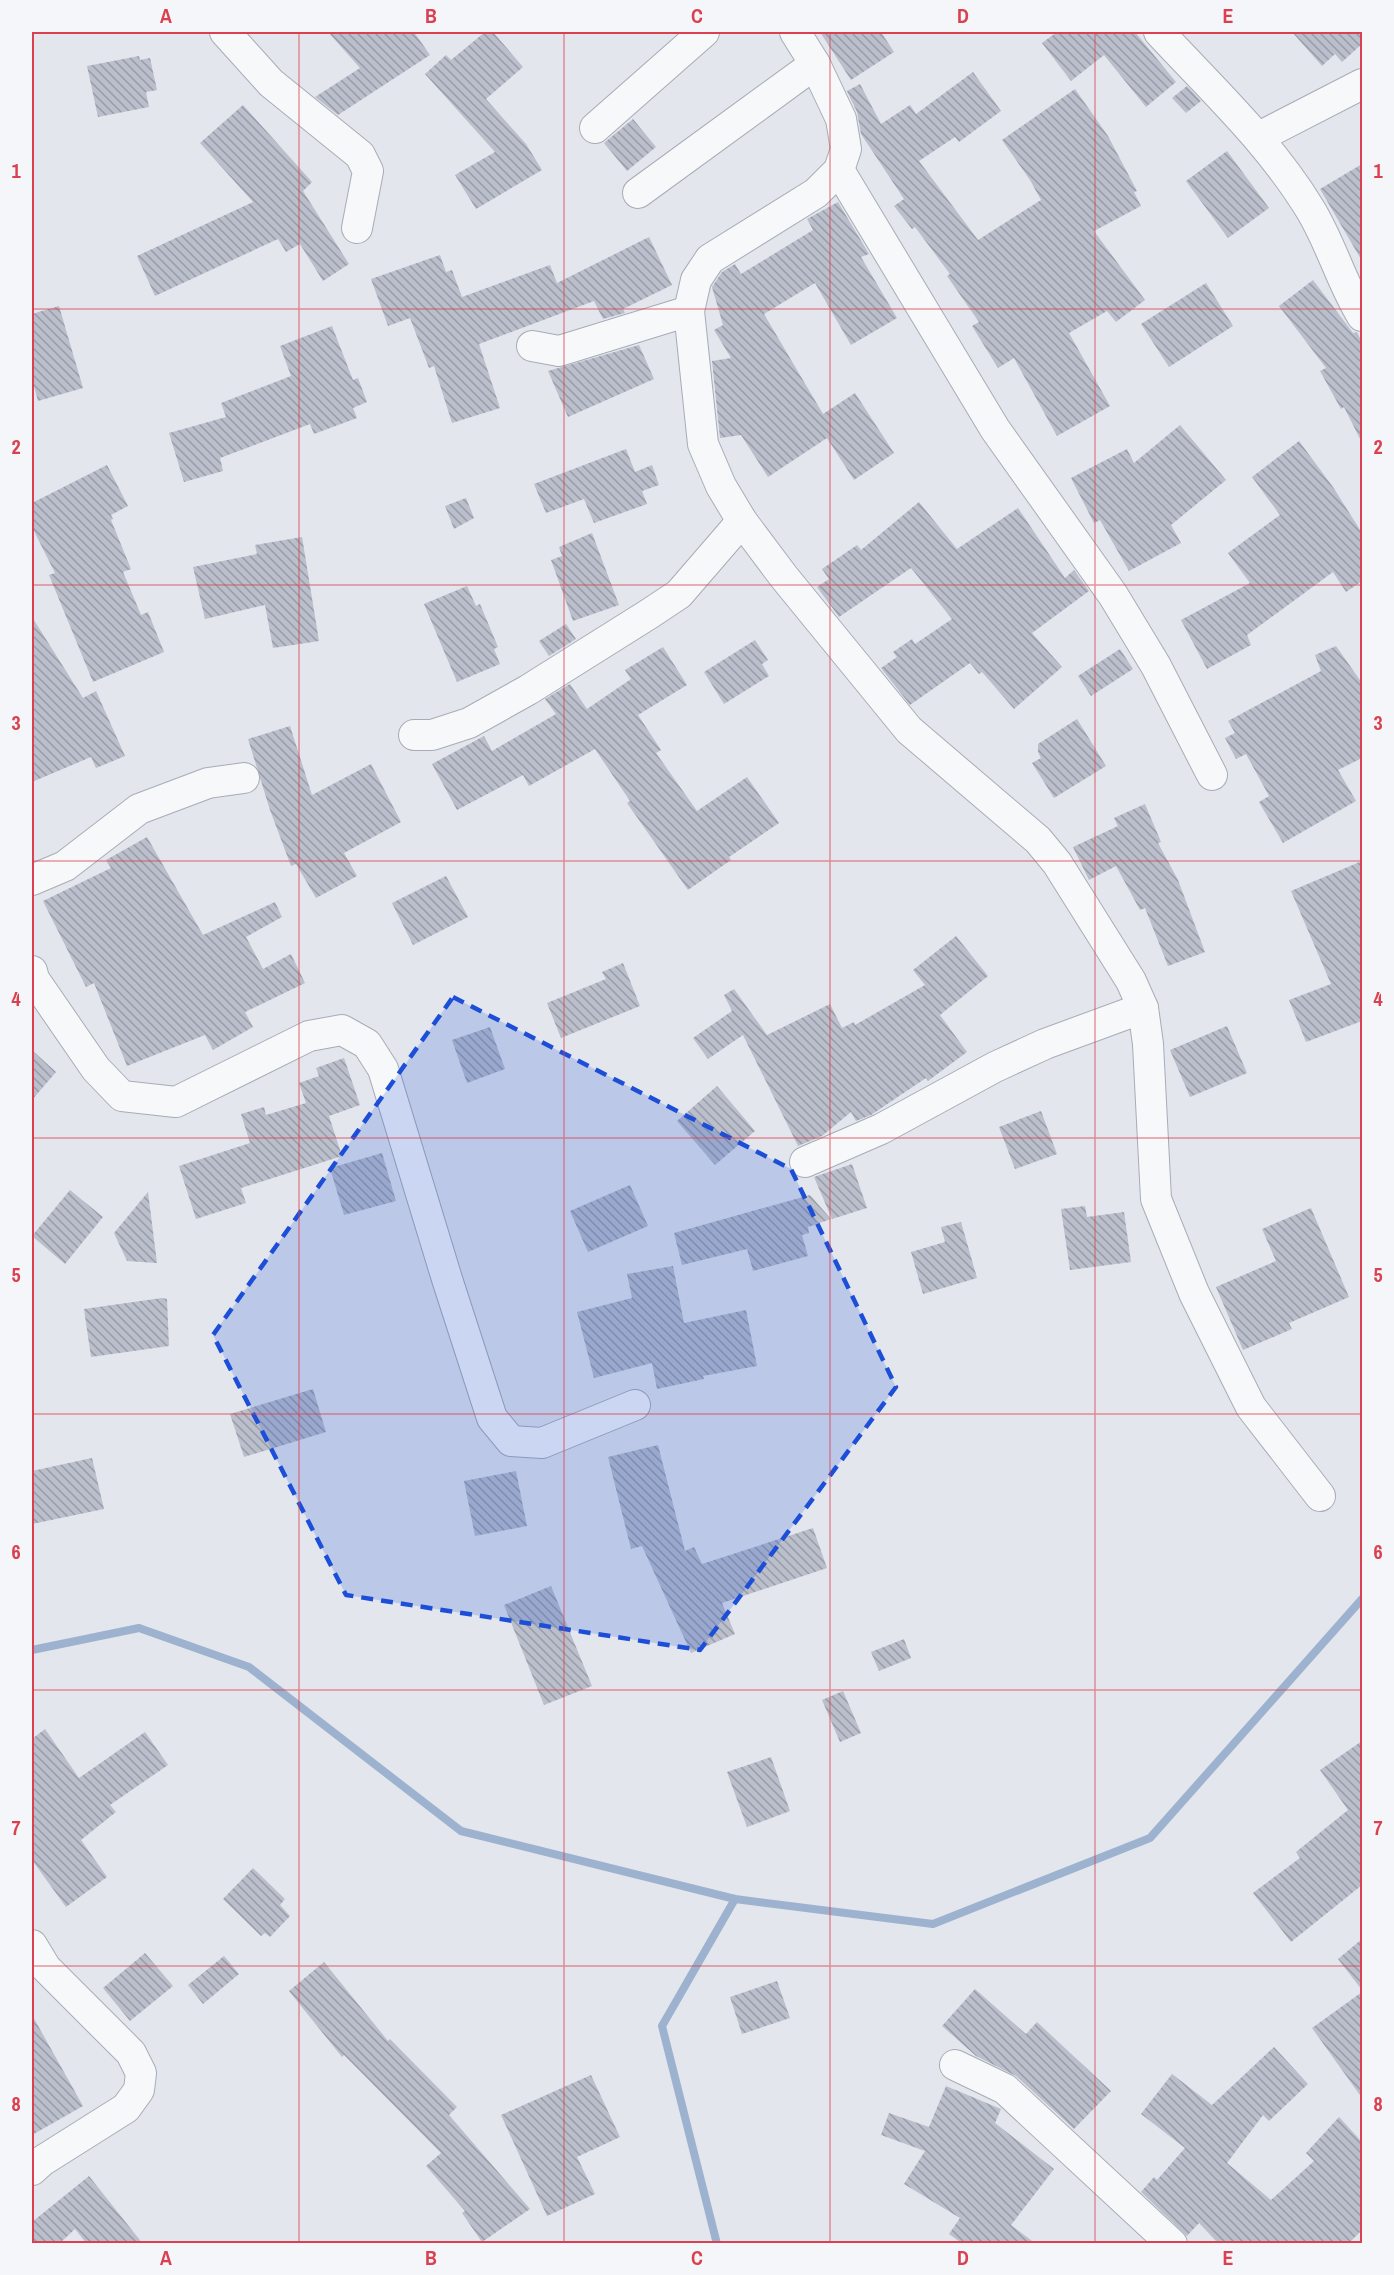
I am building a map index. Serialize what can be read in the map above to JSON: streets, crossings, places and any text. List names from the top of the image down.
{
  "grid": {
    "columns": [
      "A",
      "B",
      "C",
      "D",
      "E"
    ],
    "rows": [
      "1",
      "2",
      "3",
      "4",
      "5",
      "6",
      "7",
      "8"
    ]
  }
}
